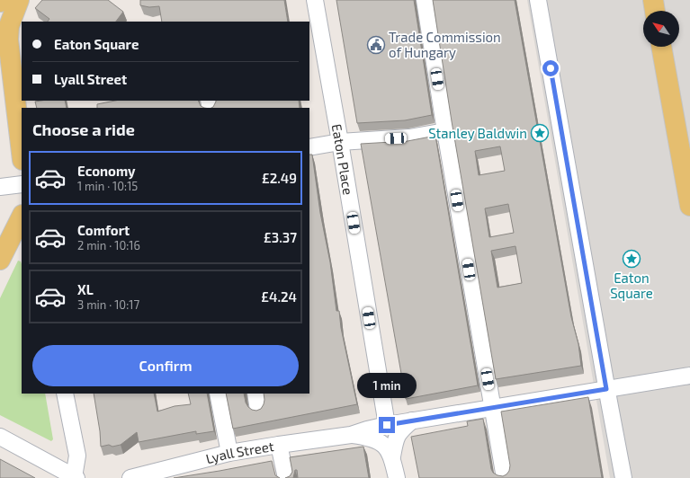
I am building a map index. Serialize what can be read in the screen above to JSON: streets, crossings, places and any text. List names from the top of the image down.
{
  "streets": {
    "street": ["Eaton Place", "Lyall Street"]
  },
  "crossings": [
    ["Eaton Place", "Lyall Street"]
  ],
  "places": {
    "public building": ["Trade Commission of Hungary"],
    "place": ["Stanley Baldwin", "Eaton Square"]
  },
  "north": "top left",
  "page": {
    "banner": ["Eaton Square", "Lyall Street"],
    "heading": "Choose a ride",
    "list": [
      {
        "name": "Economy",
        "note": "1 min · 10:15",
        "value": "£2.49"
      },
      {
        "name": "Comfort",
        "note": "2 min · 10:16",
        "value": "£3.37"
      },
      {
        "name": "XL",
        "note": "3 min · 10:17",
        "value": "£4.24"
      }
    ],
    "buttons": "Confirm",
    "bubble": "1 min"
  }
}
